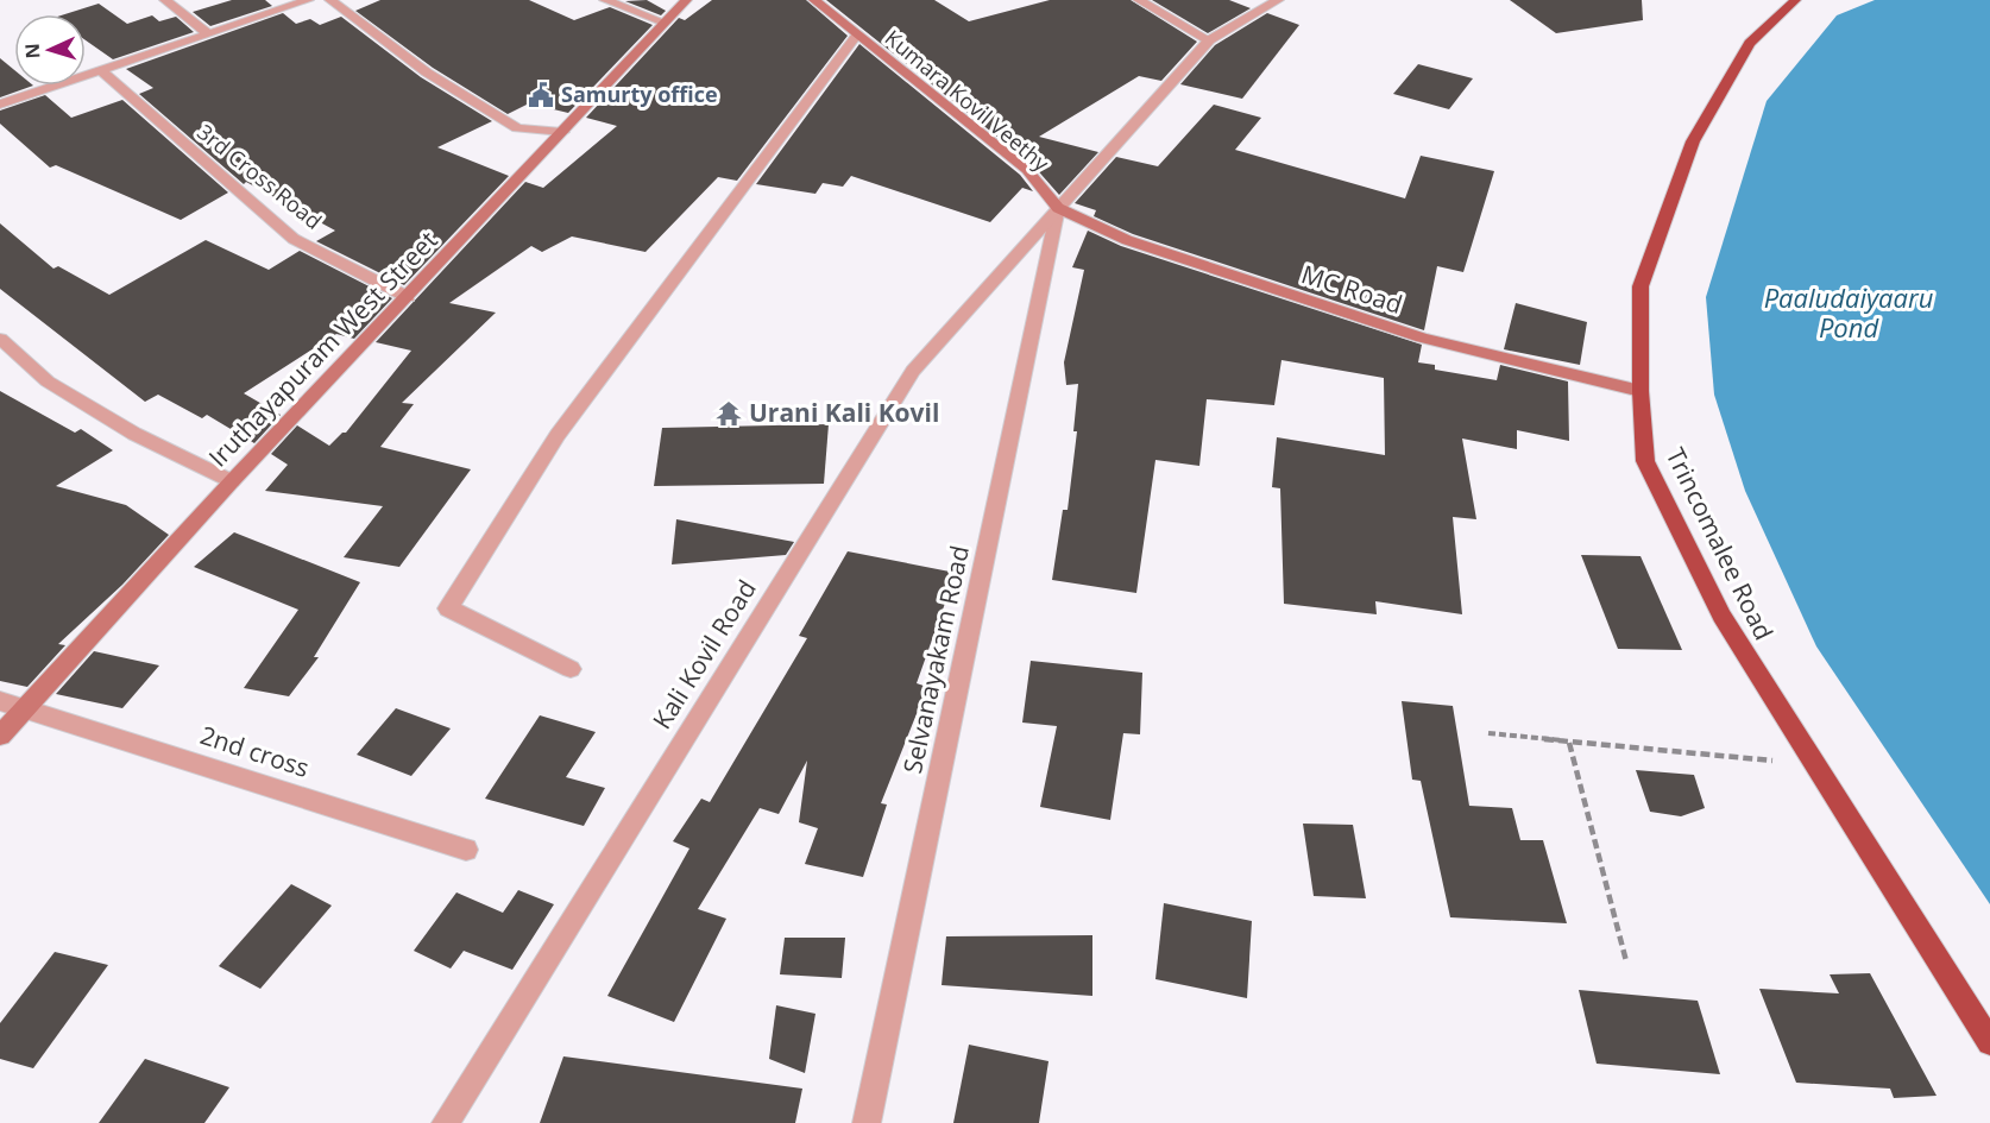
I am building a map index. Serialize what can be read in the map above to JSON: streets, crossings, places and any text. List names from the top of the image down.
{
  "streets": {
    "highway": ["Trincomalee Road"],
    "main road": ["Kumara Kovil Veethy", "MC Road", "Iruthayapuram West Street"],
    "street": [
      "3rd Cross Road",
      "Kali Kovil Road",
      "Selvanayakam Road",
      "2nd cross"
    ]
  },
  "crossings": [
    ["Kumara Kovil Veethy", "MC Road"],
    ["Kumara Kovil Veethy", "Kali Kovil Road"],
    ["Kumara Kovil Veethy", "Selvanayakam Road"],
    ["3rd Cross Road", "Iruthayapuram West Street"],
    ["MC Road", "Trincomalee Road"],
    ["MC Road", "Kali Kovil Road"],
    ["MC Road", "Selvanayakam Road"],
    ["Iruthayapuram West Street", "2nd cross"],
    ["Kali Kovil Road", "Selvanayakam Road"]
  ],
  "water": ["Paaludaiyaaru Pond"],
  "places": {
    "public building": ["Samurty office"],
    "temple": ["Urani Kali Kovil"]
  },
  "north": "left"
}
